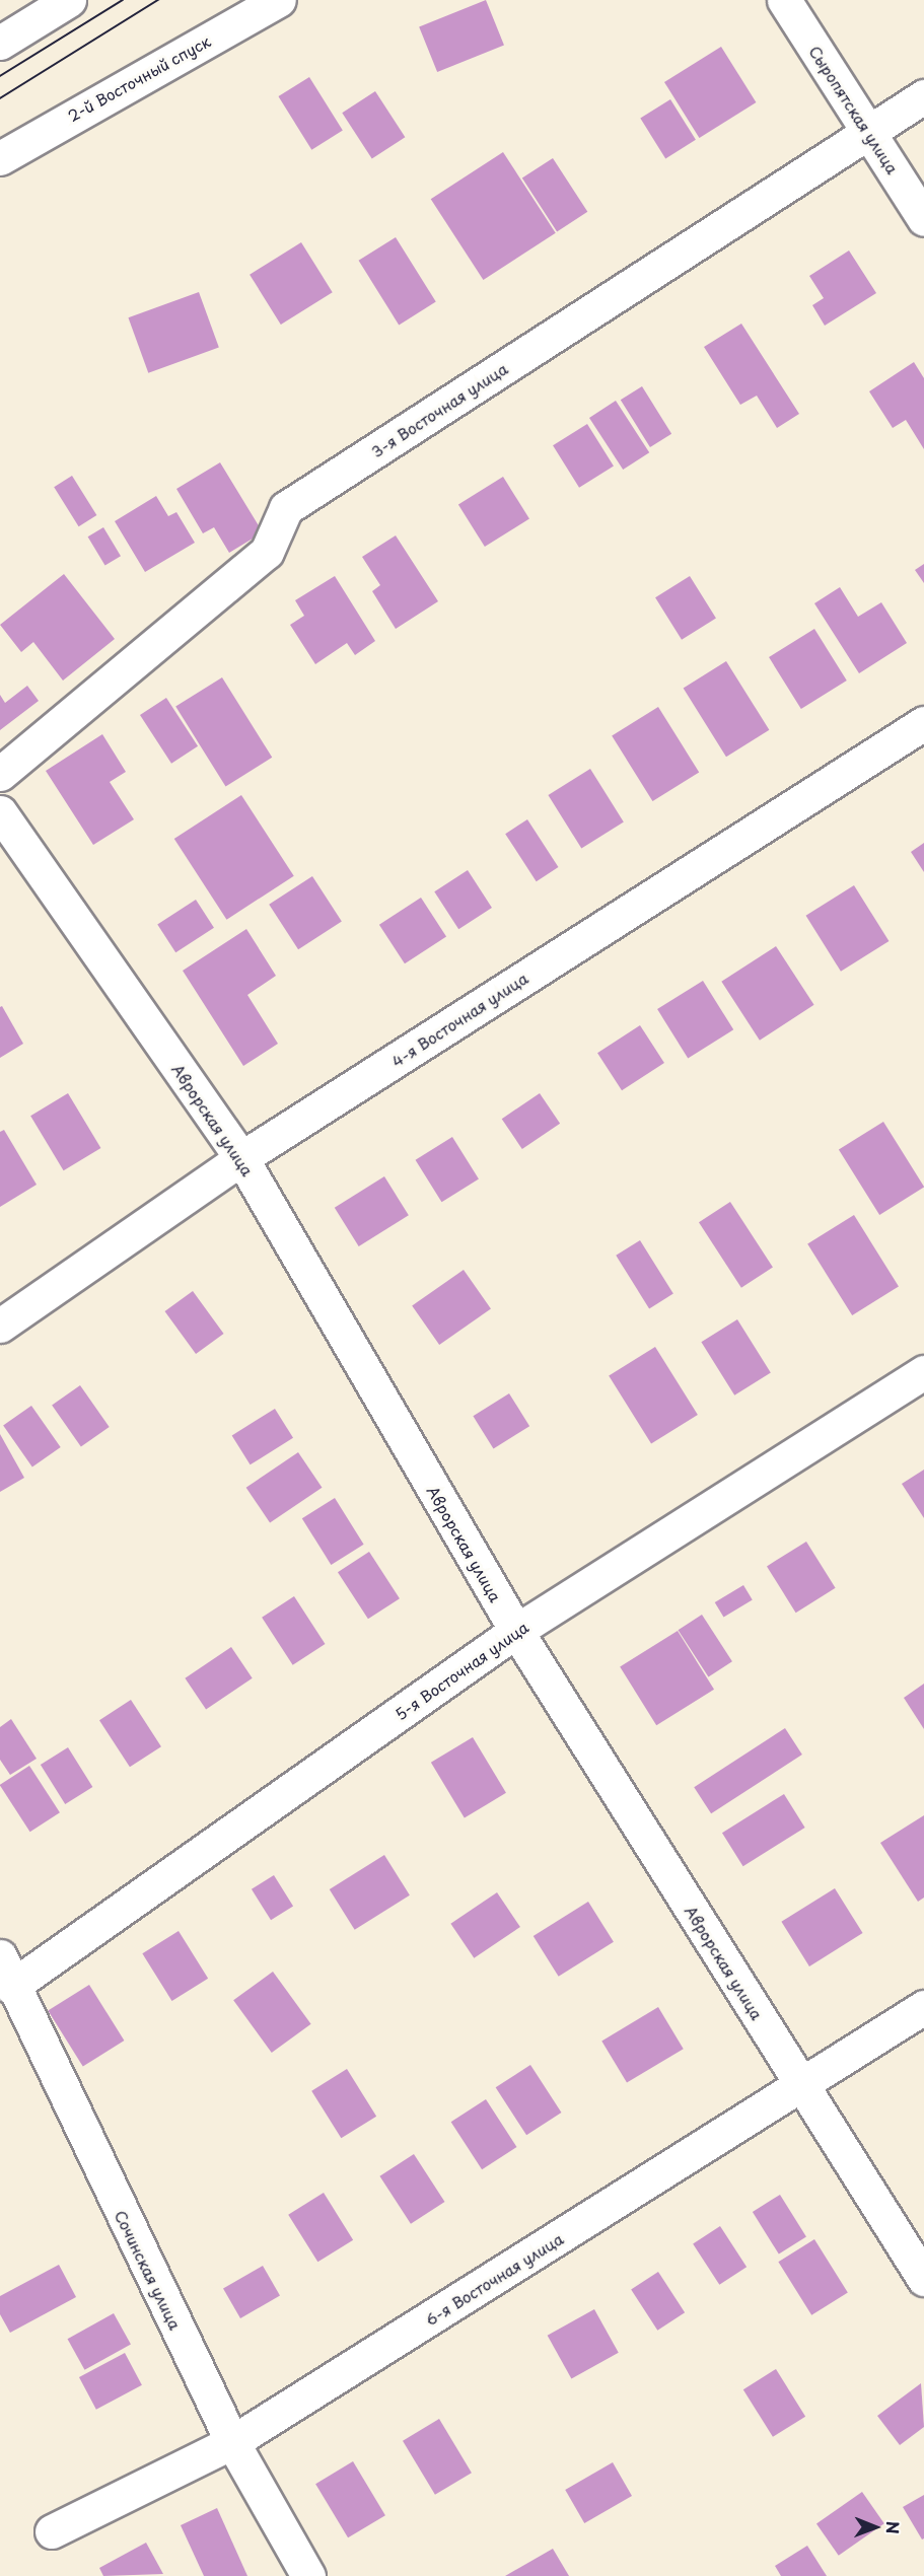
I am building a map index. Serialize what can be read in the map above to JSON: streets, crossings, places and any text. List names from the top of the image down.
{
  "streets": {
    "street": [
      "2-й Восточный спуск",
      "Сыропятская улица",
      "3-я Восточная улица",
      "4-я Восточная улица",
      "Аврорская улица",
      "5-я Восточная улица",
      "Сочинская улица",
      "6-я Восточная улица"
    ]
  },
  "crossings": [
    ["Сыропятская улица", "3-я Восточная улица"],
    ["4-я Восточная улица", "Аврорская улица"],
    ["Аврорская улица", "5-я Восточная улица"],
    ["Аврорская улица", "6-я Восточная улица"],
    ["5-я Восточная улица", "Сочинская улица"],
    ["Сочинская улица", "6-я Восточная улица"]
  ],
  "north": "right"
}
